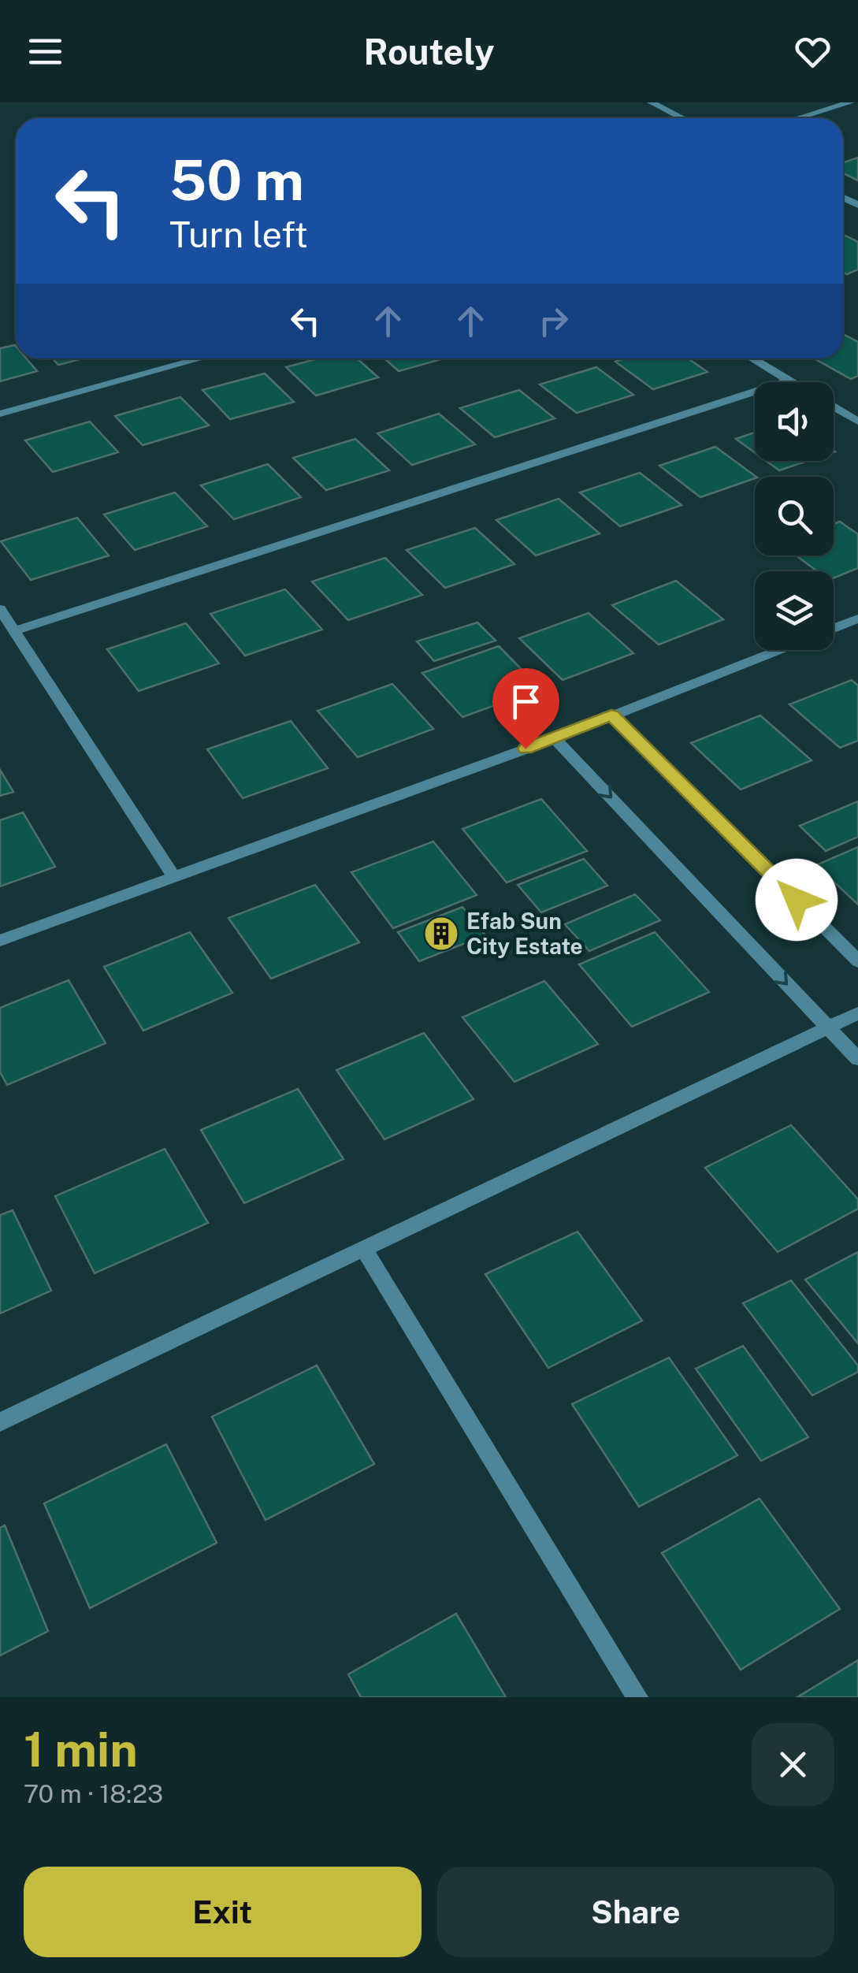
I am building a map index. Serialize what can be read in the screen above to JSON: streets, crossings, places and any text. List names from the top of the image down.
{
  "places": {
    "building": ["Efab Sun City Estate"]
  },
  "page": {
    "header": "Routely",
    "turn": ["50 m", "Turn left"],
    "heading": ["1 min", "70 m · 18:23"],
    "buttons": ["Exit", "Share"]
  }
}
